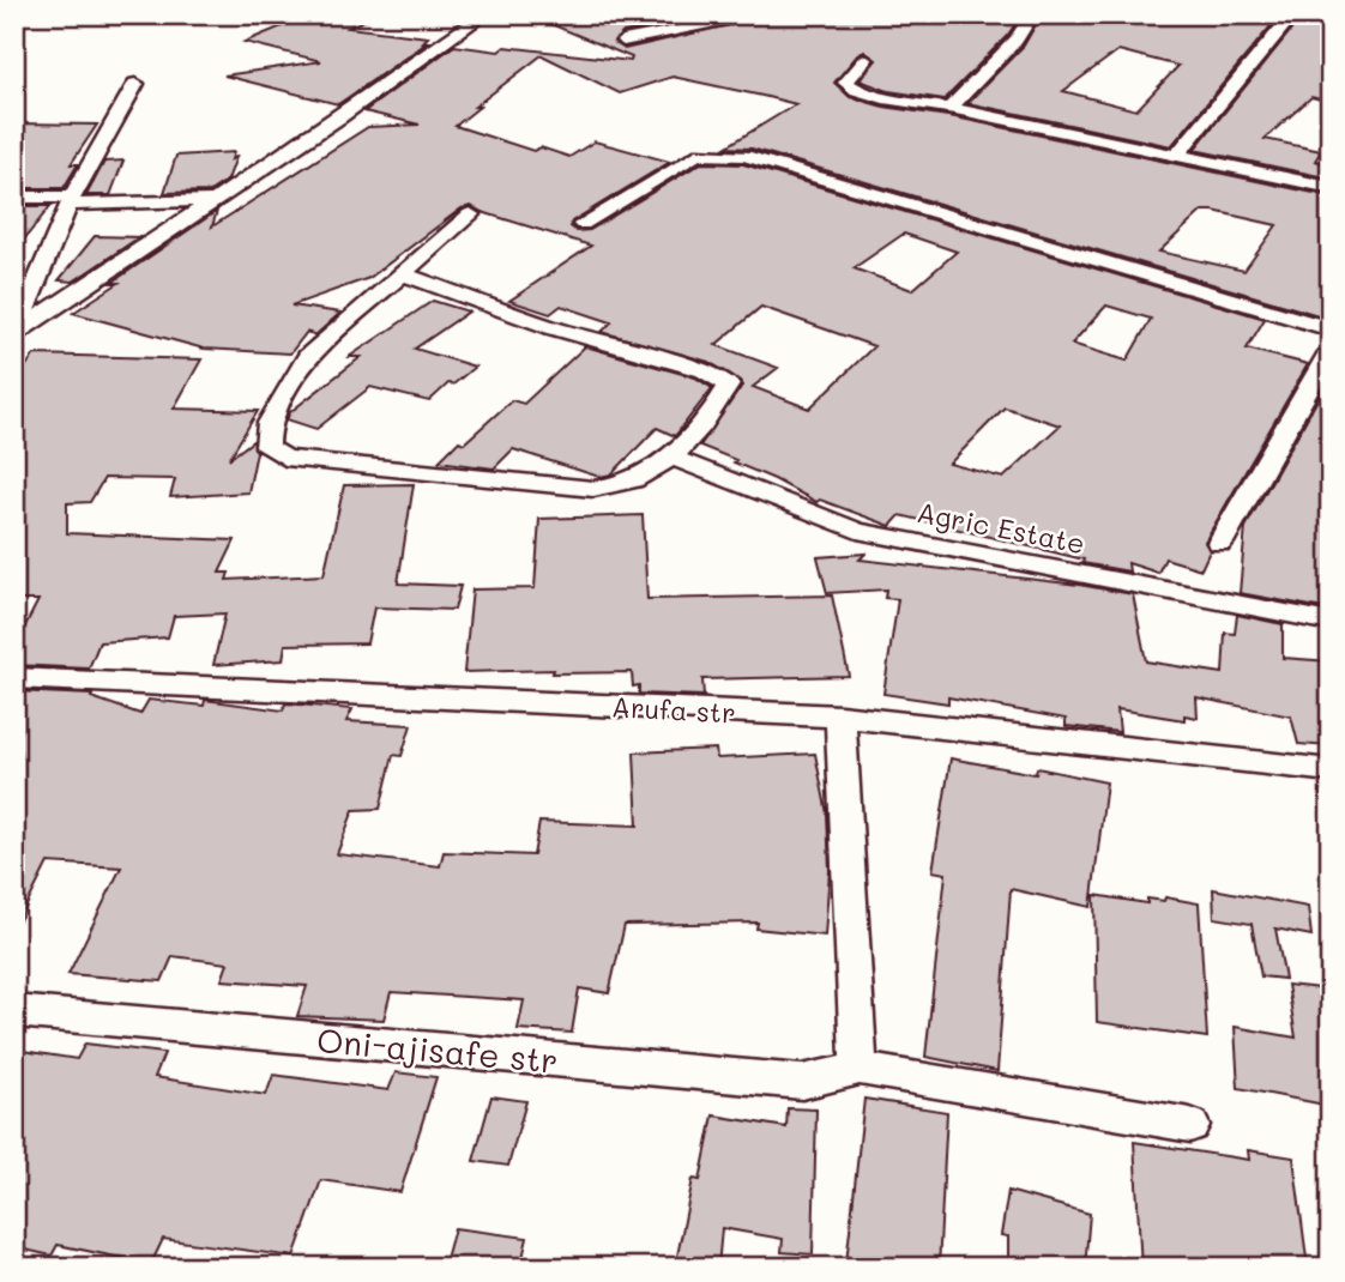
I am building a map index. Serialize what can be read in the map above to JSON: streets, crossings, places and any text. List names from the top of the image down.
{
  "streets": {
    "street": ["Agric Estate", "Arufa str", "Oni-ajisafe str"]
  }
}
